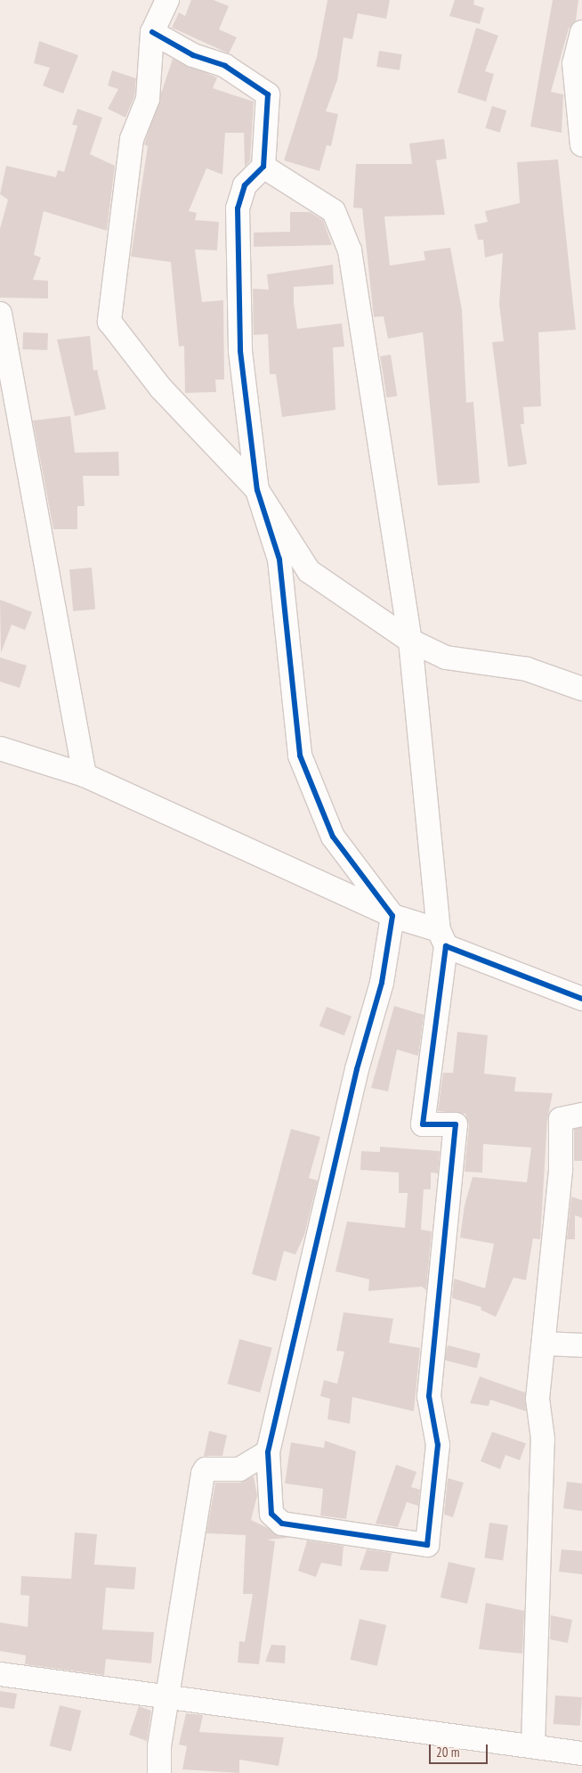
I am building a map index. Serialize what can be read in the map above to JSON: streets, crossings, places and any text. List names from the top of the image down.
{
  "scale_bar": "20 m"
}
